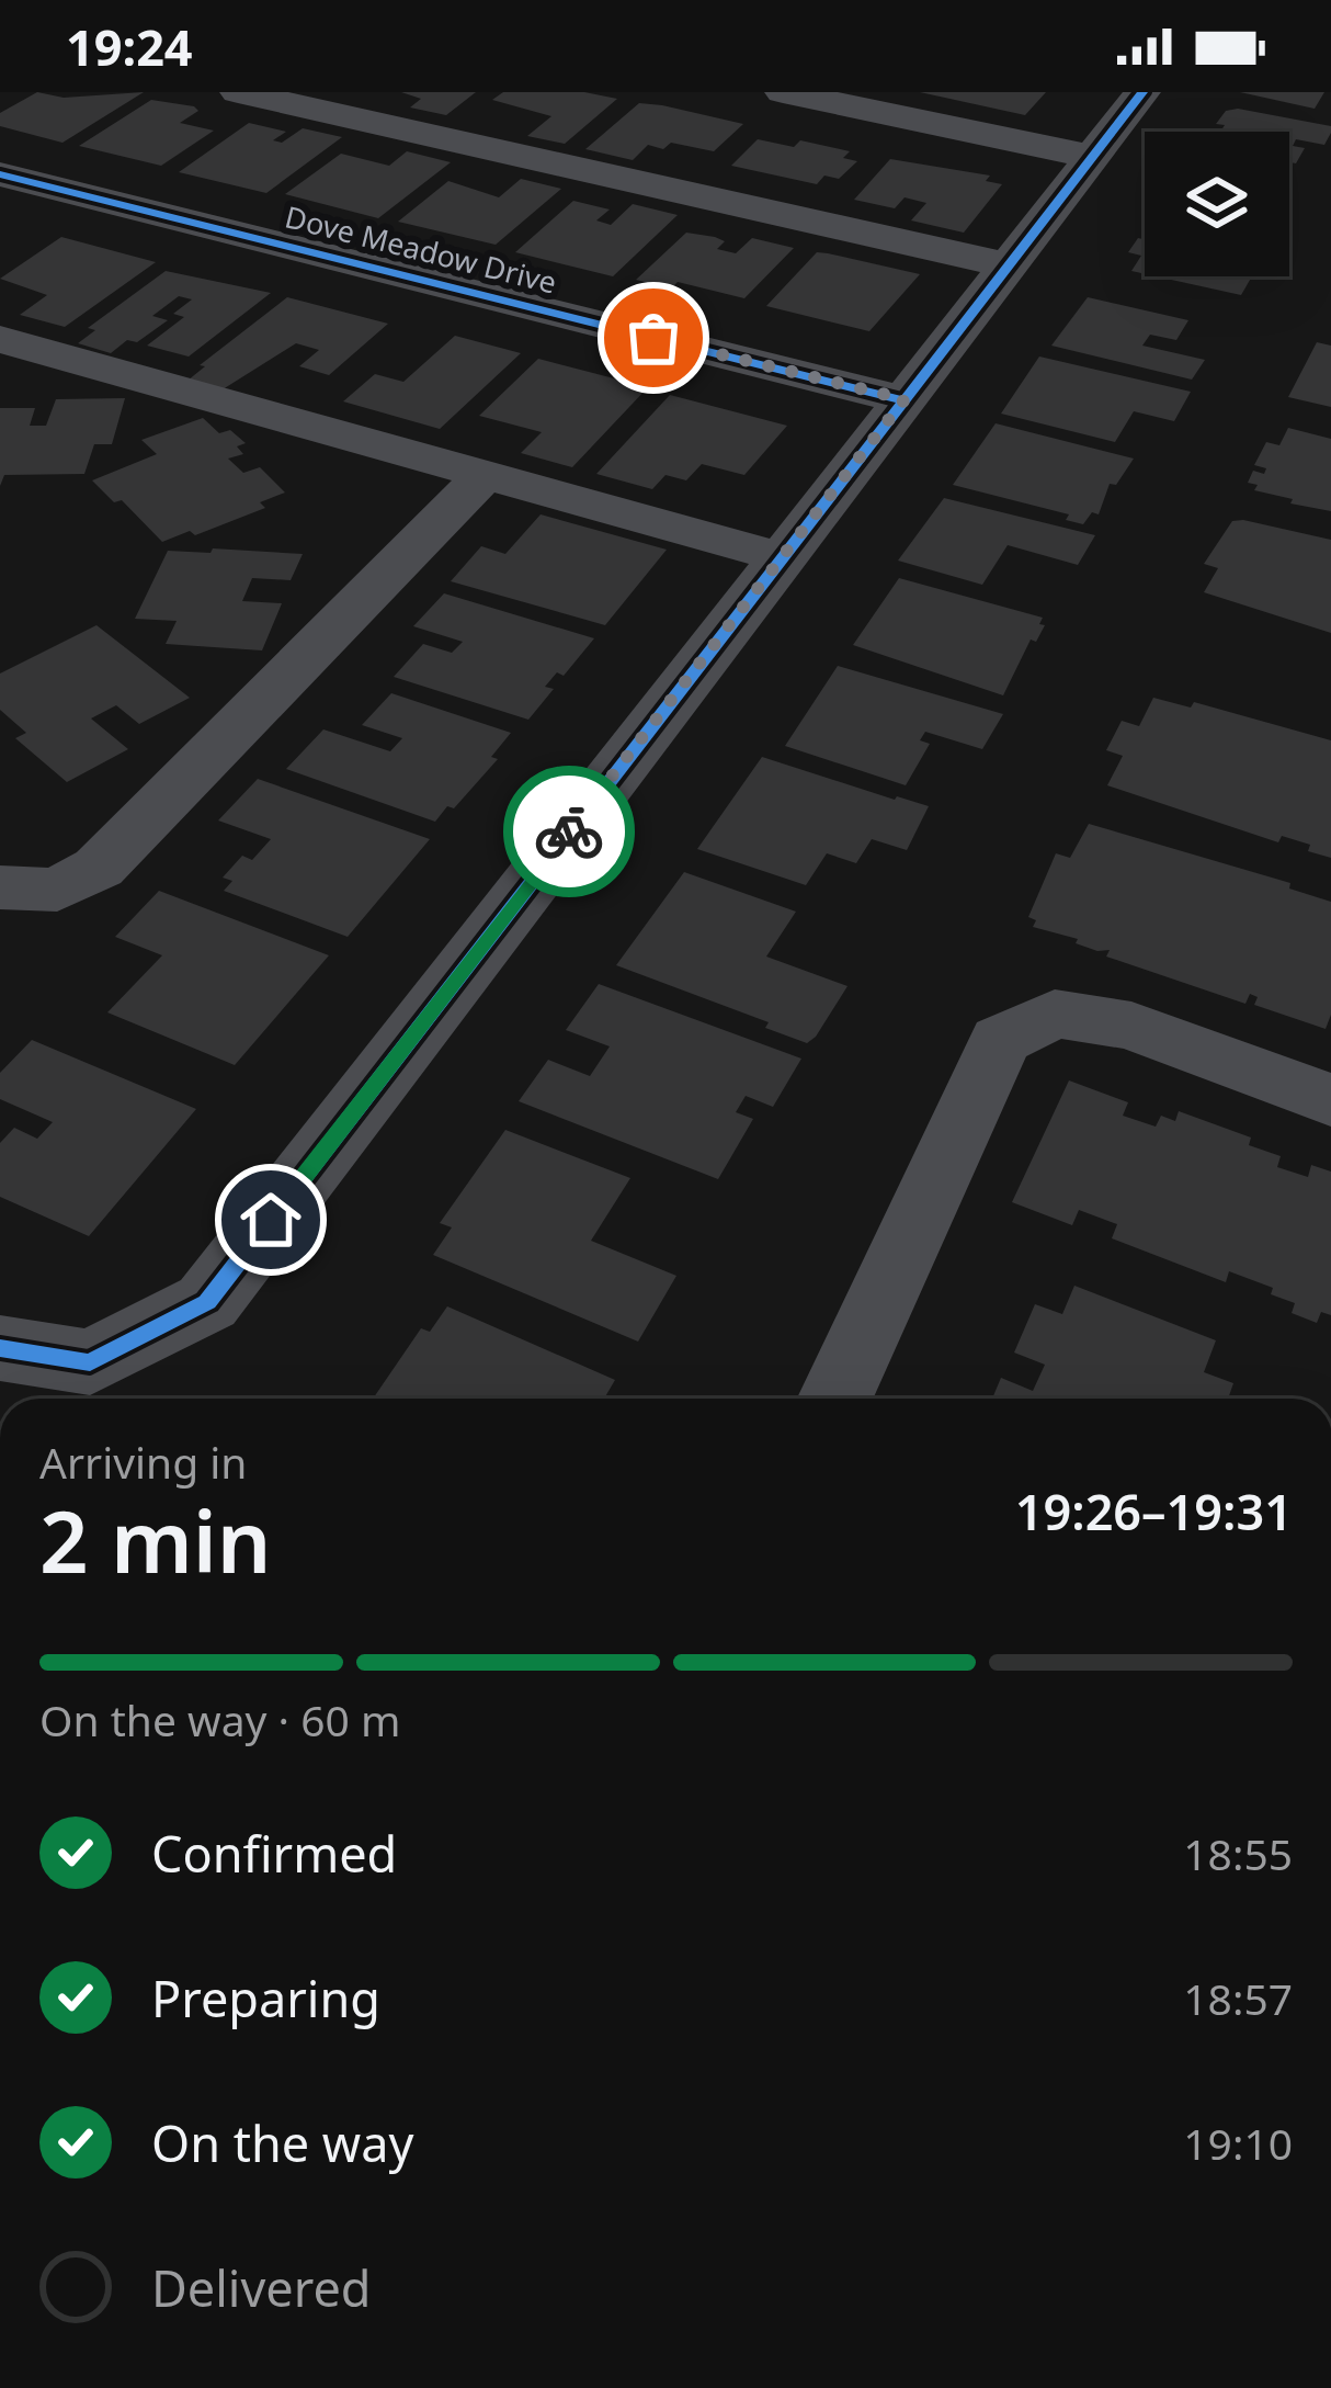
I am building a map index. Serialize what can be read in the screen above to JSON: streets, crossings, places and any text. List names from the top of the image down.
{
  "streets": {
    "street": ["Dove Meadow Drive"]
  },
  "page": {
    "status": "19:24",
    "heading": ["2 min", "Arriving in", "19:26–19:31"],
    "bar": "On the way · 60 m",
    "list": [
      ["Confirmed", "18:55"],
      ["Preparing", "18:57"],
      ["On the way", "19:10"],
      "Delivered"
    ]
  }
}
